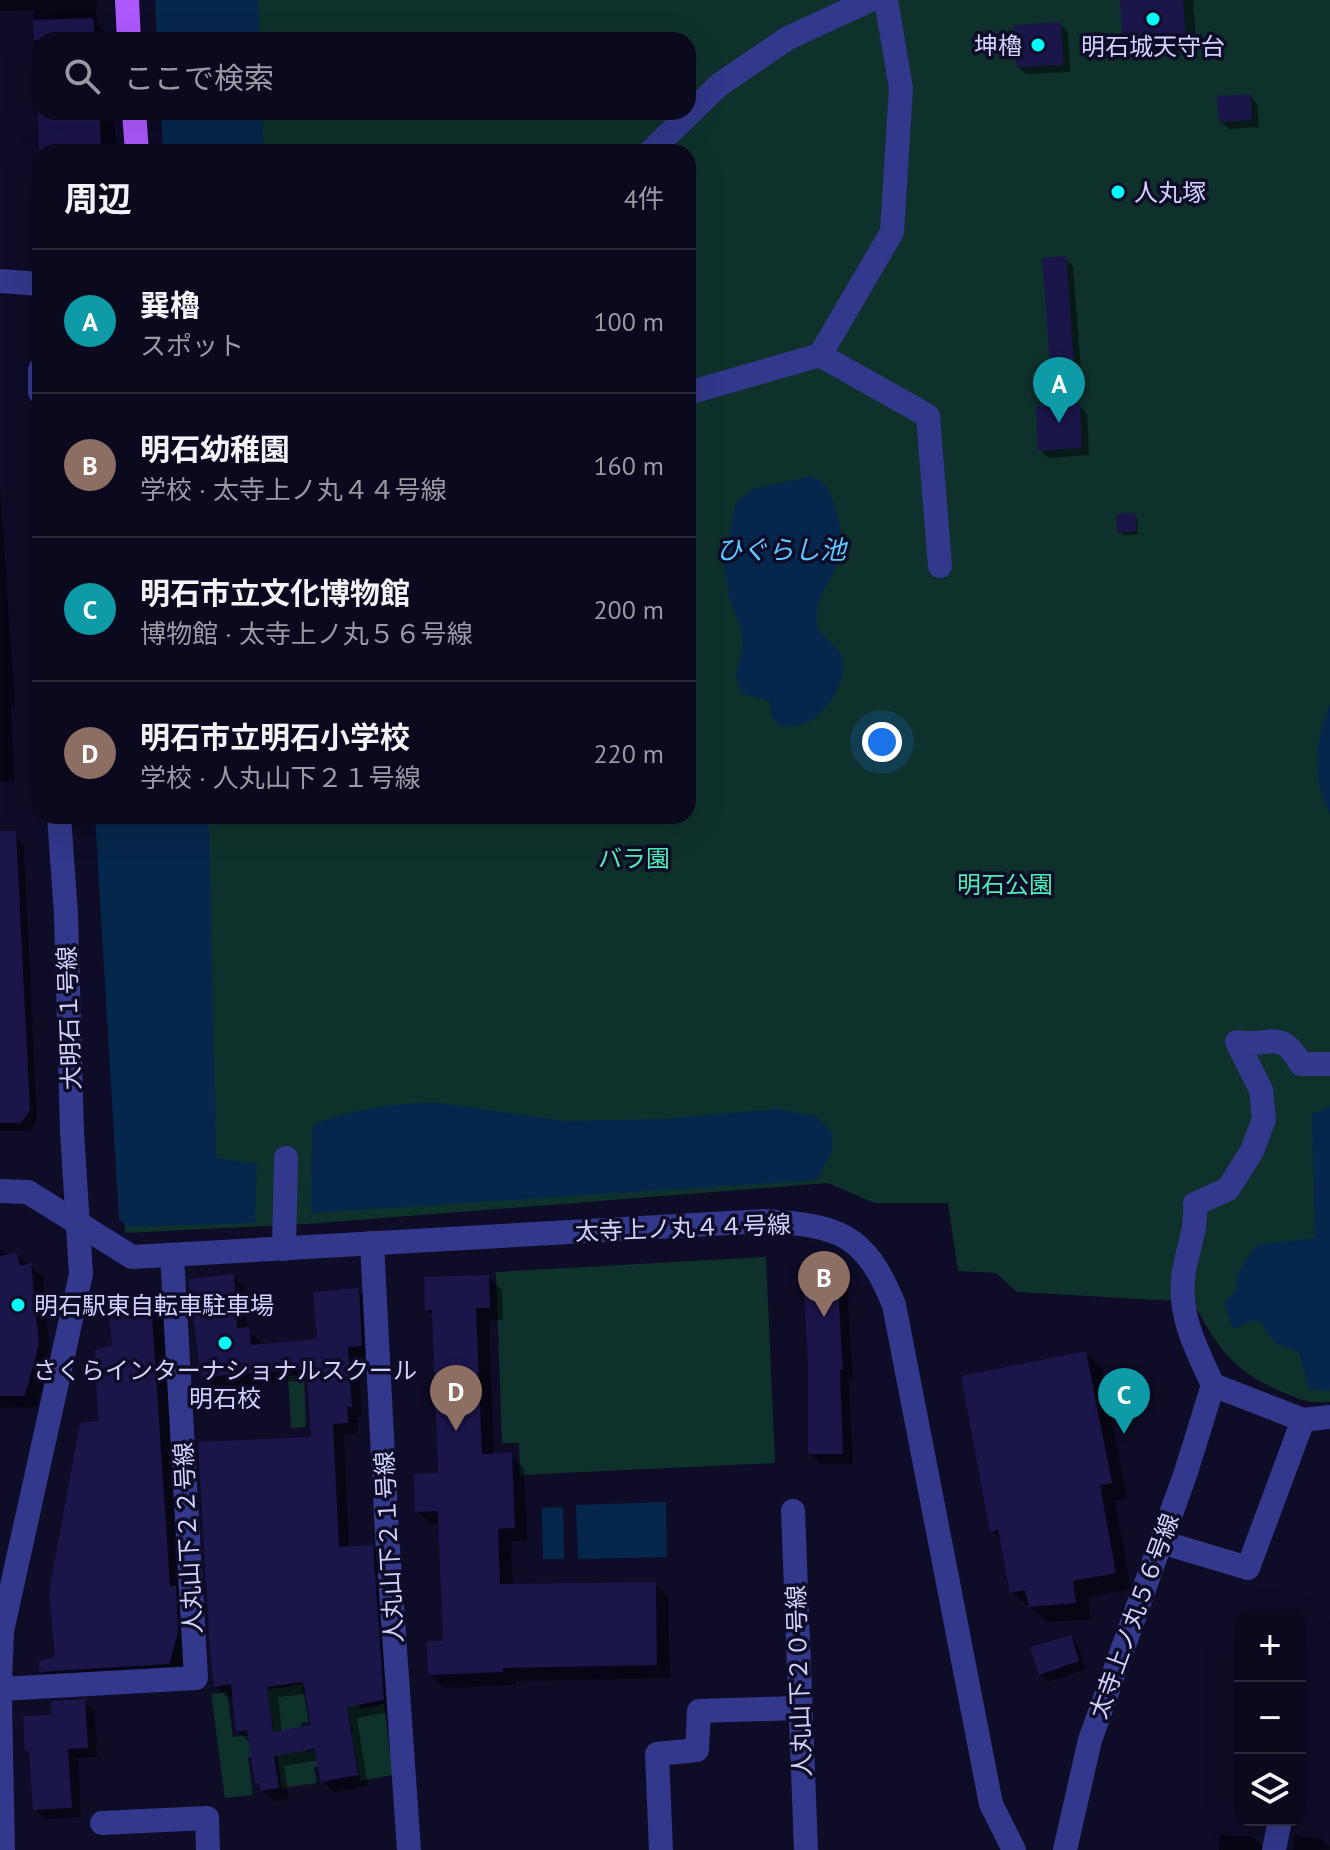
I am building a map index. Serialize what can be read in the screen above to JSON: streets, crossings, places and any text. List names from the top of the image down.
{
  "streets": {
    "street": [
      "大明石１号線",
      "太寺上ノ丸４４号線",
      "人丸山下２２号線",
      "人丸山下２１号線",
      "太寺上ノ丸５６号線",
      "人丸山下２０号線"
    ]
  },
  "crossings": [
    ["大明石１号線", "太寺上ノ丸４４号線"],
    ["太寺上ノ丸４４号線", "人丸山下２２号線"],
    ["太寺上ノ丸４４号線", "人丸山下２１号線"]
  ],
  "water": ["ひぐらし池"],
  "parks": ["バラ園", "明石公園"],
  "places": [
    "明石城天守台",
    "坤櫓",
    "人丸塚",
    "明石駅東自転車駐車場",
    "さくらインターナショナルスクール 明石校"
  ],
  "page": {
    "search": "ここで検索",
    "heading": ["周辺", "4件"],
    "list": [
      {
        "mark": "A",
        "name": "巽櫓",
        "note": "スポット",
        "value": "100 m"
      },
      {
        "mark": "B",
        "name": "明石幼稚園",
        "note": "学校 · 太寺上ノ丸４４号線",
        "value": "160 m"
      },
      {
        "mark": "C",
        "name": "明石市立文化博物館",
        "note": "博物館 · 太寺上ノ丸５６号線",
        "value": "200 m"
      },
      {
        "mark": "D",
        "name": "明石市立明石小学校",
        "note": "学校 · 人丸山下２１号線",
        "value": "220 m"
      }
    ],
    "pins": [
      "A",
      "B",
      "D",
      "C"
    ],
    "map_buttons": ["+", "−"]
  }
}
